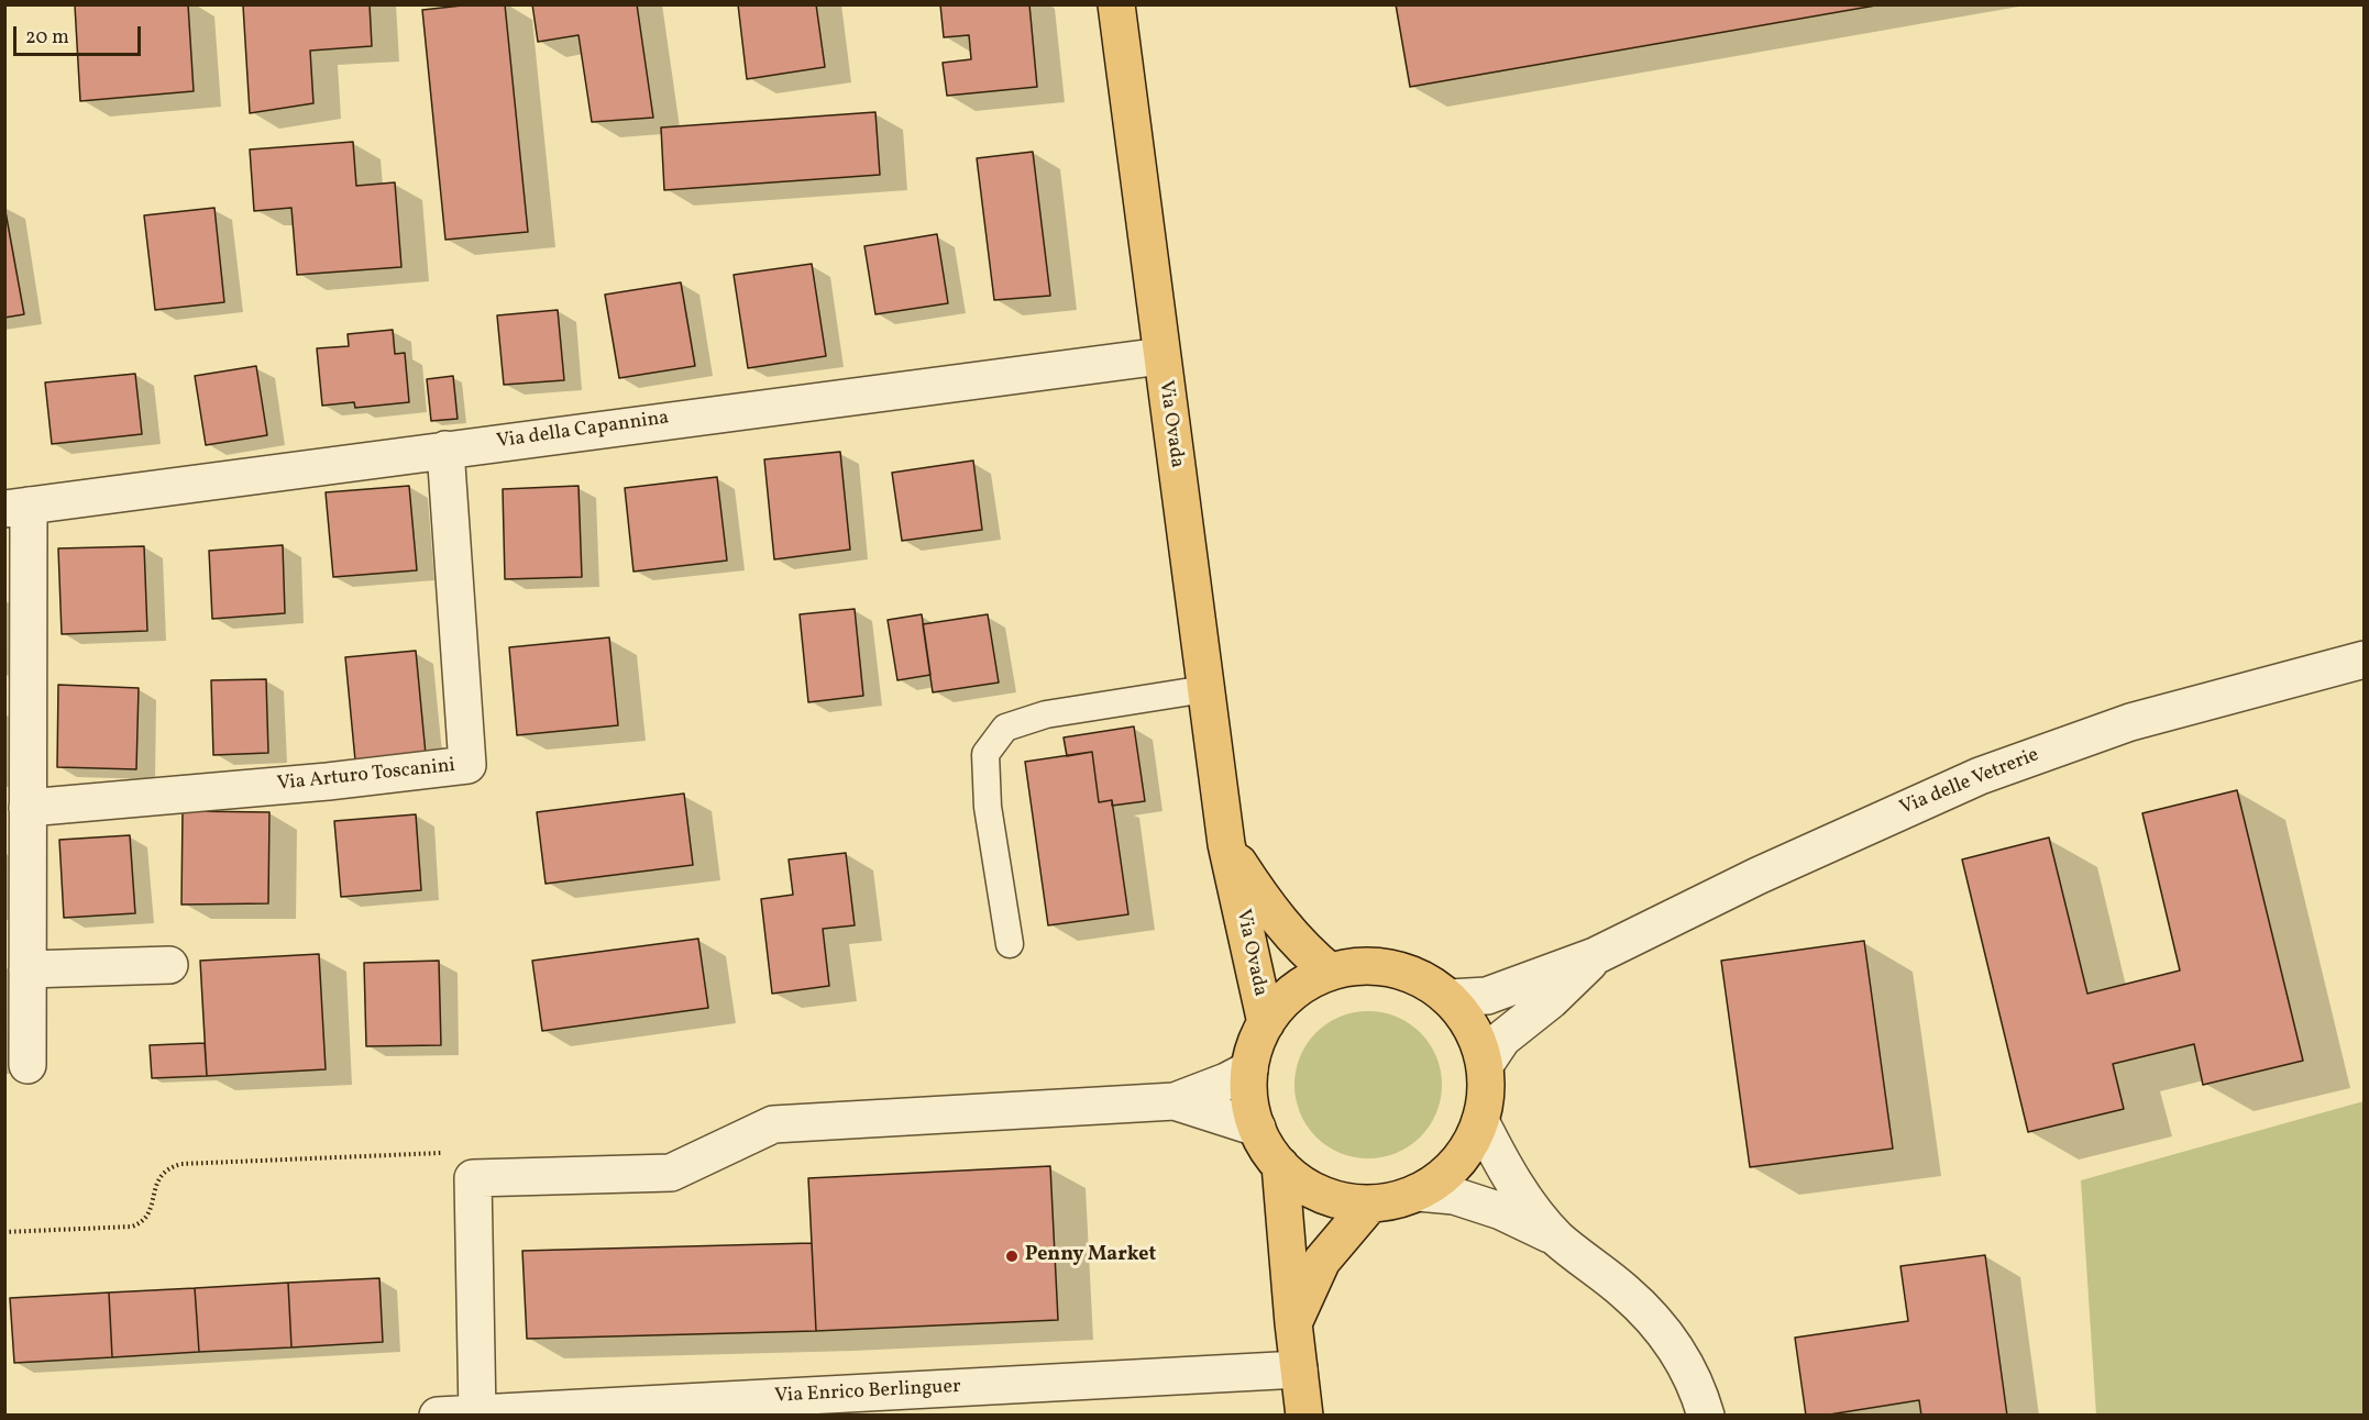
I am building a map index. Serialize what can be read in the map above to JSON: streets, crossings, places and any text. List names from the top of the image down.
{
  "streets": {
    "main road": ["Via Ovada"],
    "street": [
      "Via della Capannina",
      "Via Arturo Toscanini",
      "Via delle Vetrerie",
      "Via Enrico Berlinguer"
    ]
  },
  "crossings": [
    ["Via Ovada", "Via della Capannina"],
    ["Via della Capannina", "Via Arturo Toscanini"]
  ],
  "places": ["Penny Market"],
  "scale_bar": "20 m"
}
